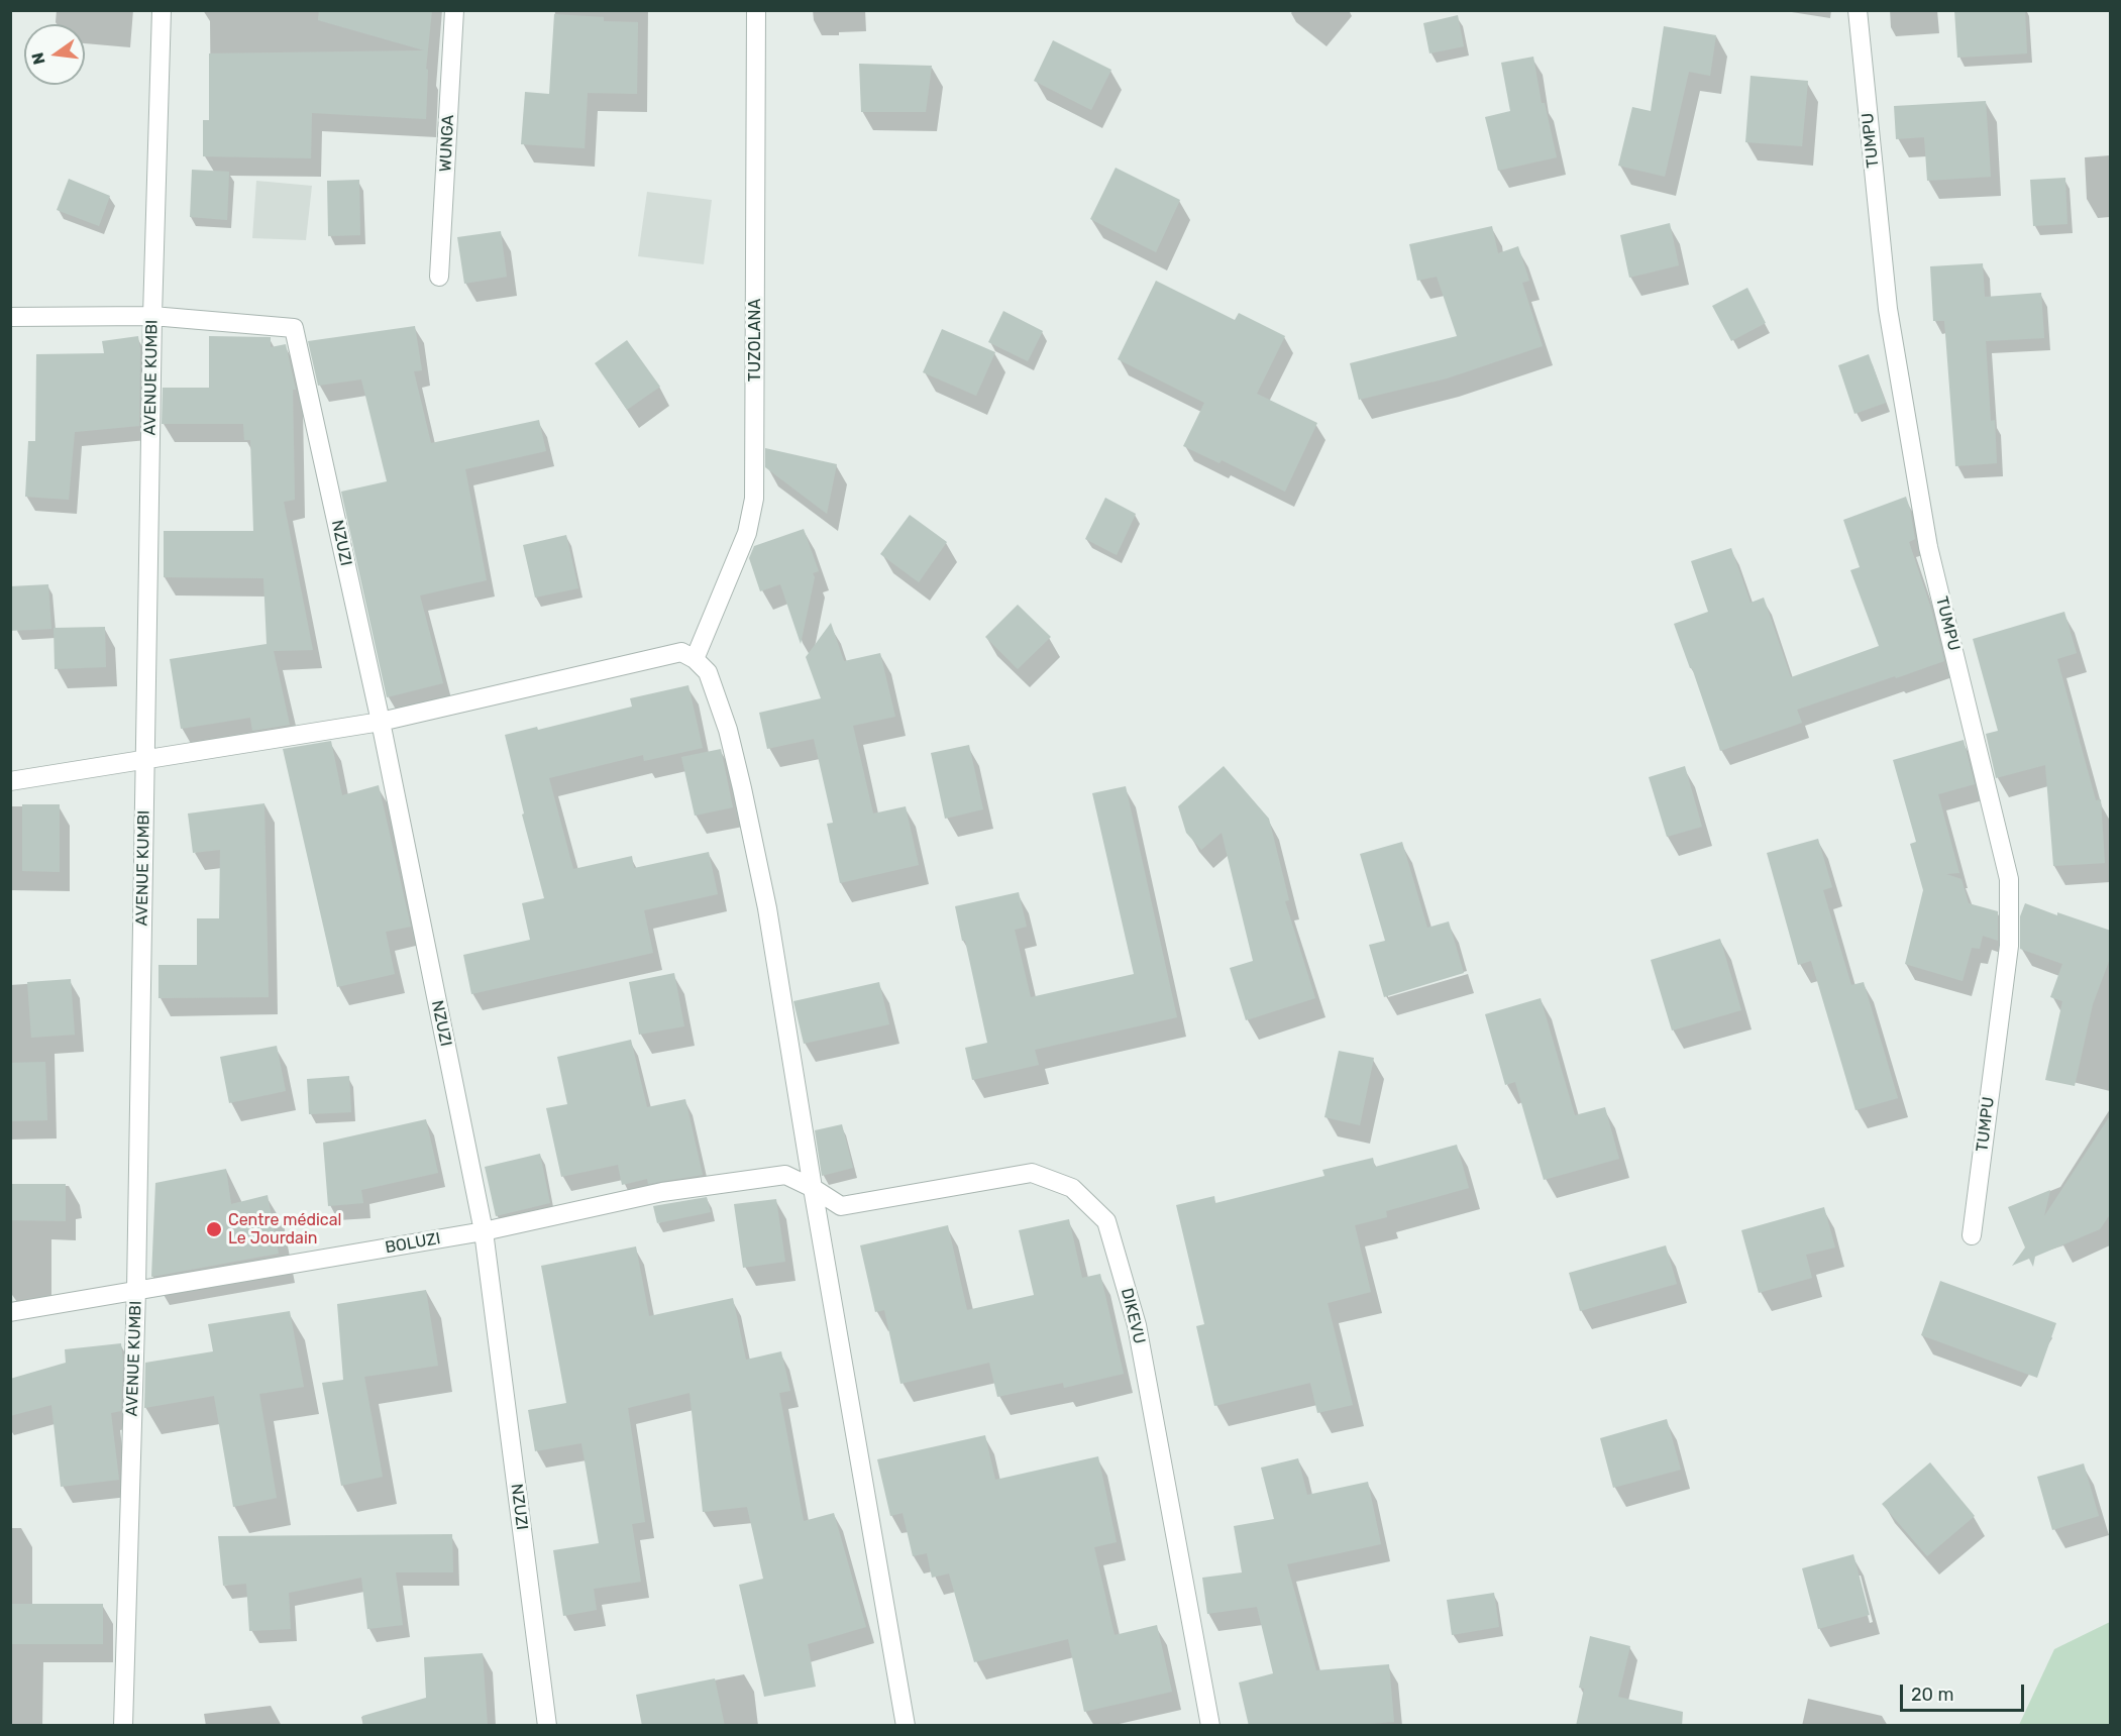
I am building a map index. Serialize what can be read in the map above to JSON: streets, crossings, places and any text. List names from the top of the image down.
{
  "streets": {
    "street": [
      "TUMPU",
      "WUNGA",
      "TUZOLANA",
      "AVENUE KUMBI",
      "NZUZI",
      "BOLUZI",
      "DIKEVU"
    ]
  },
  "crossings": [
    ["AVENUE KUMBI", "NZUZI"],
    ["AVENUE KUMBI", "BOLUZI"],
    ["NZUZI", "BOLUZI"],
    ["BOLUZI", "DIKEVU"]
  ],
  "places": ["Centre médical Le Jourdain"],
  "scale_bar": "20 m",
  "north": "left"
}
